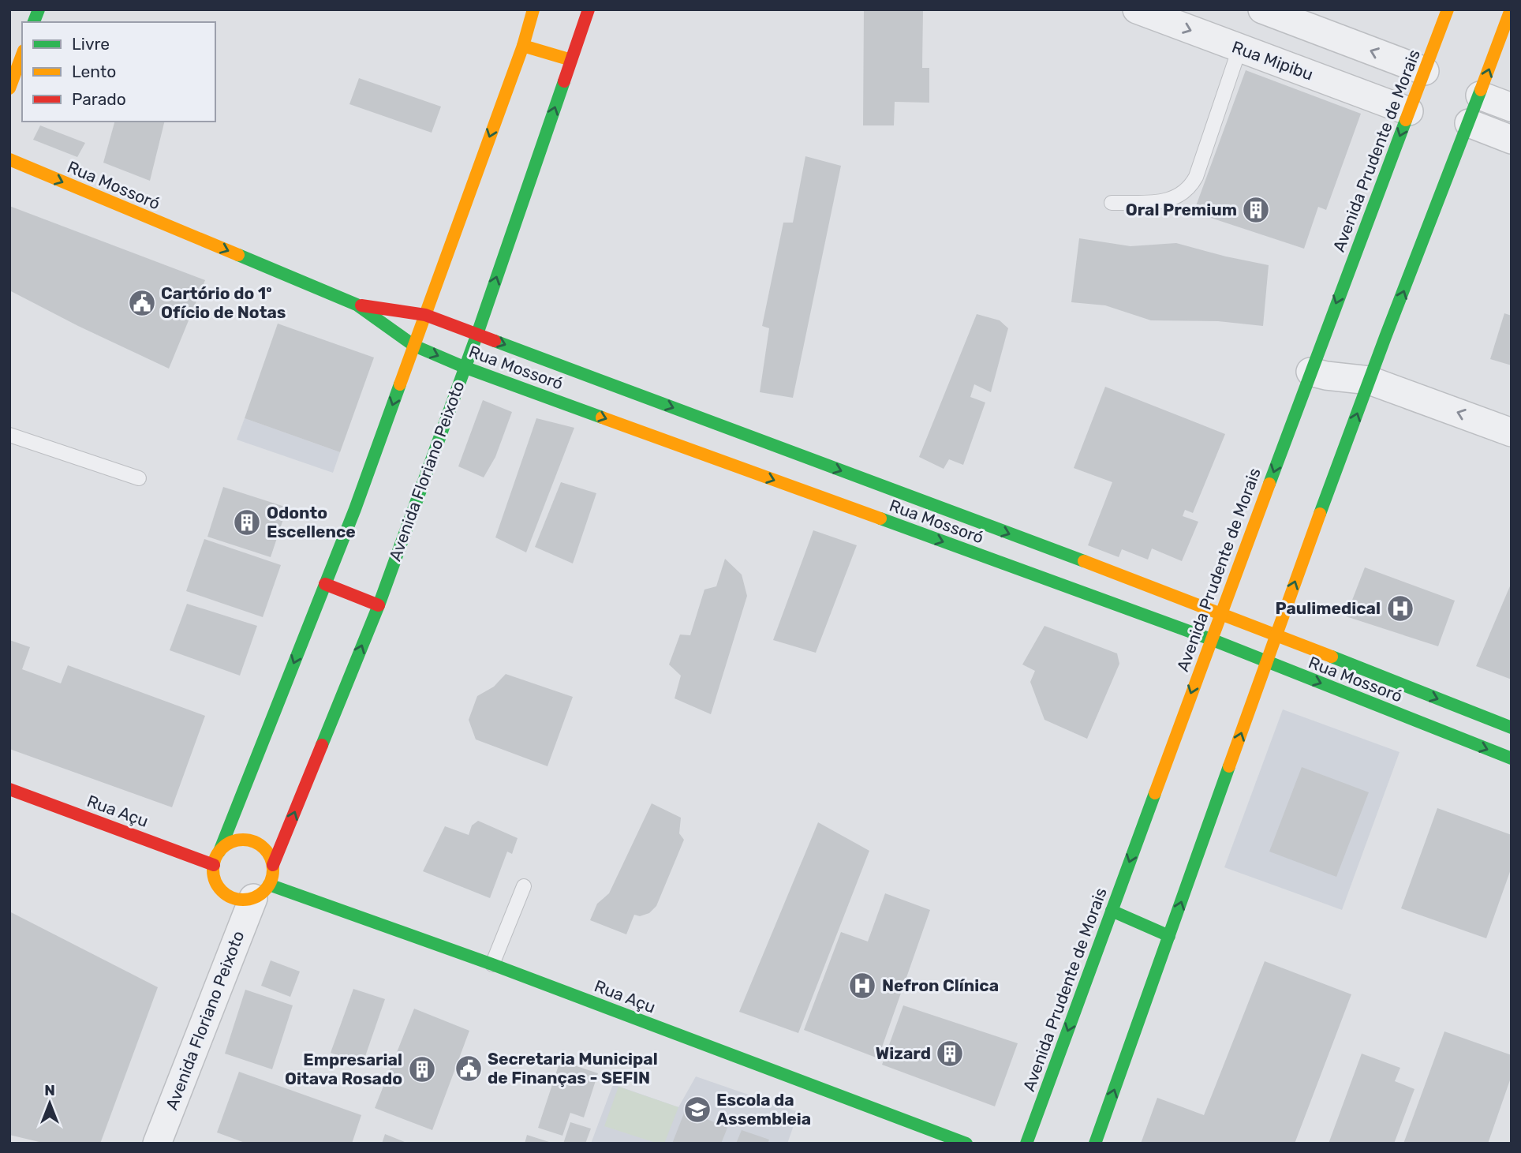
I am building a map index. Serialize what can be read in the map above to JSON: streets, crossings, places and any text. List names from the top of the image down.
{
  "streets": {
    "main road": [
      "Avenida Prudente de Morais",
      "Rua Mossoró",
      "Avenida Floriano Peixoto",
      "Rua Açu"
    ],
    "street": ["Rua Mipibu"]
  },
  "crossings": [
    ["Rua Mipibu", "Avenida Prudente de Morais"],
    ["Avenida Prudente de Morais", "Rua Mossoró"],
    ["Rua Mossoró", "Avenida Floriano Peixoto"],
    ["Avenida Floriano Peixoto", "Rua Açu"]
  ],
  "one_way": ["Rua Mipibu", "Rua Mossoró"],
  "places": {
    "building": [
      "Oral Premium",
      "Odonto Escellence",
      "Wizard",
      "Empresarial Oitava Rosado"
    ],
    "public building": ["Cartório do 1º Ofício de Notas", "Secretaria Municipal de Finanças - SEFIN"],
    "hospital": ["Paulimedical", "Nefron Clínica"],
    "school or university": ["Escola da Assembleia"]
  },
  "legend": ["Livre", "Lento", "Parado"],
  "north": "top"
}
